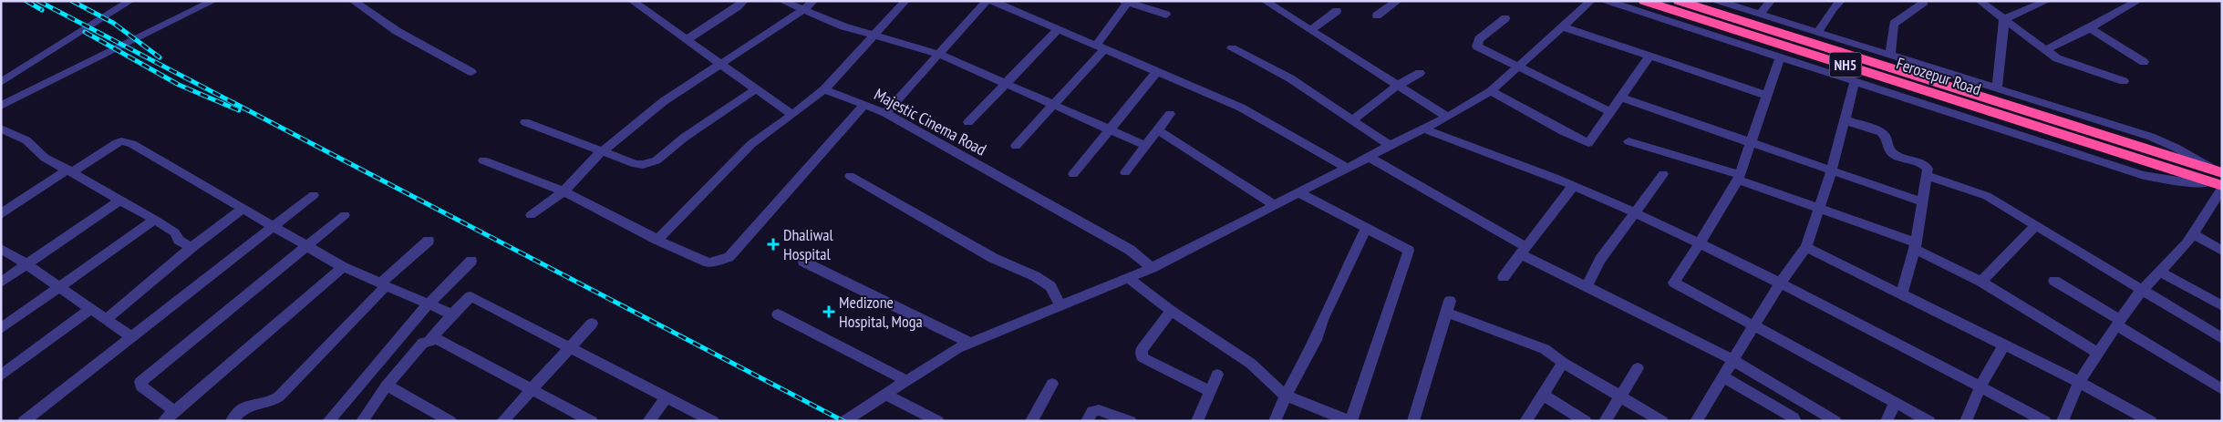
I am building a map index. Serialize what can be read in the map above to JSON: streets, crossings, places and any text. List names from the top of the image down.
{
  "streets": {
    "highway": ["NH5", "Ferozepur Road"],
    "street": ["Majestic Cinema Road"]
  },
  "places": {
    "health": ["Dhaliwal Hospital", "Medizone Hospital, Moga"]
  }
}
